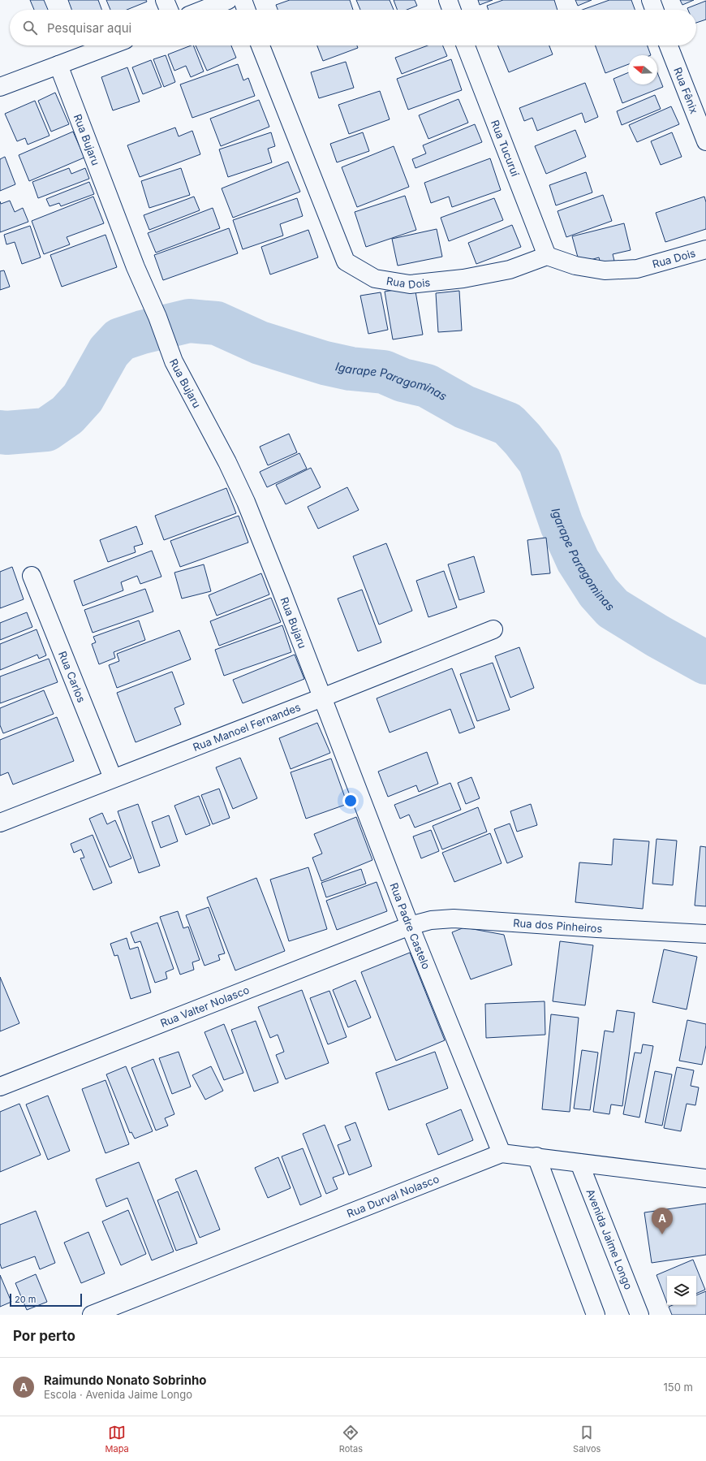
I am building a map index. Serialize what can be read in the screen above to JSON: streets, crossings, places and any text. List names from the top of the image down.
{
  "streets": {
    "street": [
      "Rua Fênix",
      "Rua Bujaru",
      "Rua Tucuruí",
      "Rua Dois",
      "Rua Carlos",
      "Rua Manoel Fernandes",
      "Rua Padre Castelo",
      "Rua dos Pinheiros",
      "Rua Valter Nolasco",
      "Rua Durval Nolasco",
      "Avenida Jaime Longo"
    ]
  },
  "crossings": [
    ["Rua Bujaru", "Rua Manoel Fernandes"],
    ["Rua Bujaru", "Rua Padre Castelo"],
    ["Rua Tucuruí", "Rua Dois"],
    ["Rua Carlos", "Rua Manoel Fernandes"],
    ["Rua Manoel Fernandes", "Rua Padre Castelo"],
    ["Rua Padre Castelo", "Rua dos Pinheiros"],
    ["Rua Padre Castelo", "Rua Valter Nolasco"],
    ["Rua Padre Castelo", "Rua Durval Nolasco"],
    ["Rua dos Pinheiros", "Rua Valter Nolasco"],
    ["Rua Durval Nolasco", "Avenida Jaime Longo"]
  ],
  "water": ["Igarape Paragominas"],
  "scale_bar": "20 m",
  "north": "left",
  "page": {
    "search": "Pesquisar aqui",
    "pins": "A",
    "scale": "20 m",
    "heading": "Por perto",
    "list": [
      {
        "mark": "A",
        "name": "Raimundo Nonato Sobrinho",
        "note": "Escola · Avenida Jaime Longo",
        "value": "150 m"
      }
    ],
    "nav": ["Mapa", "Rotas", "Salvos"]
  }
}
